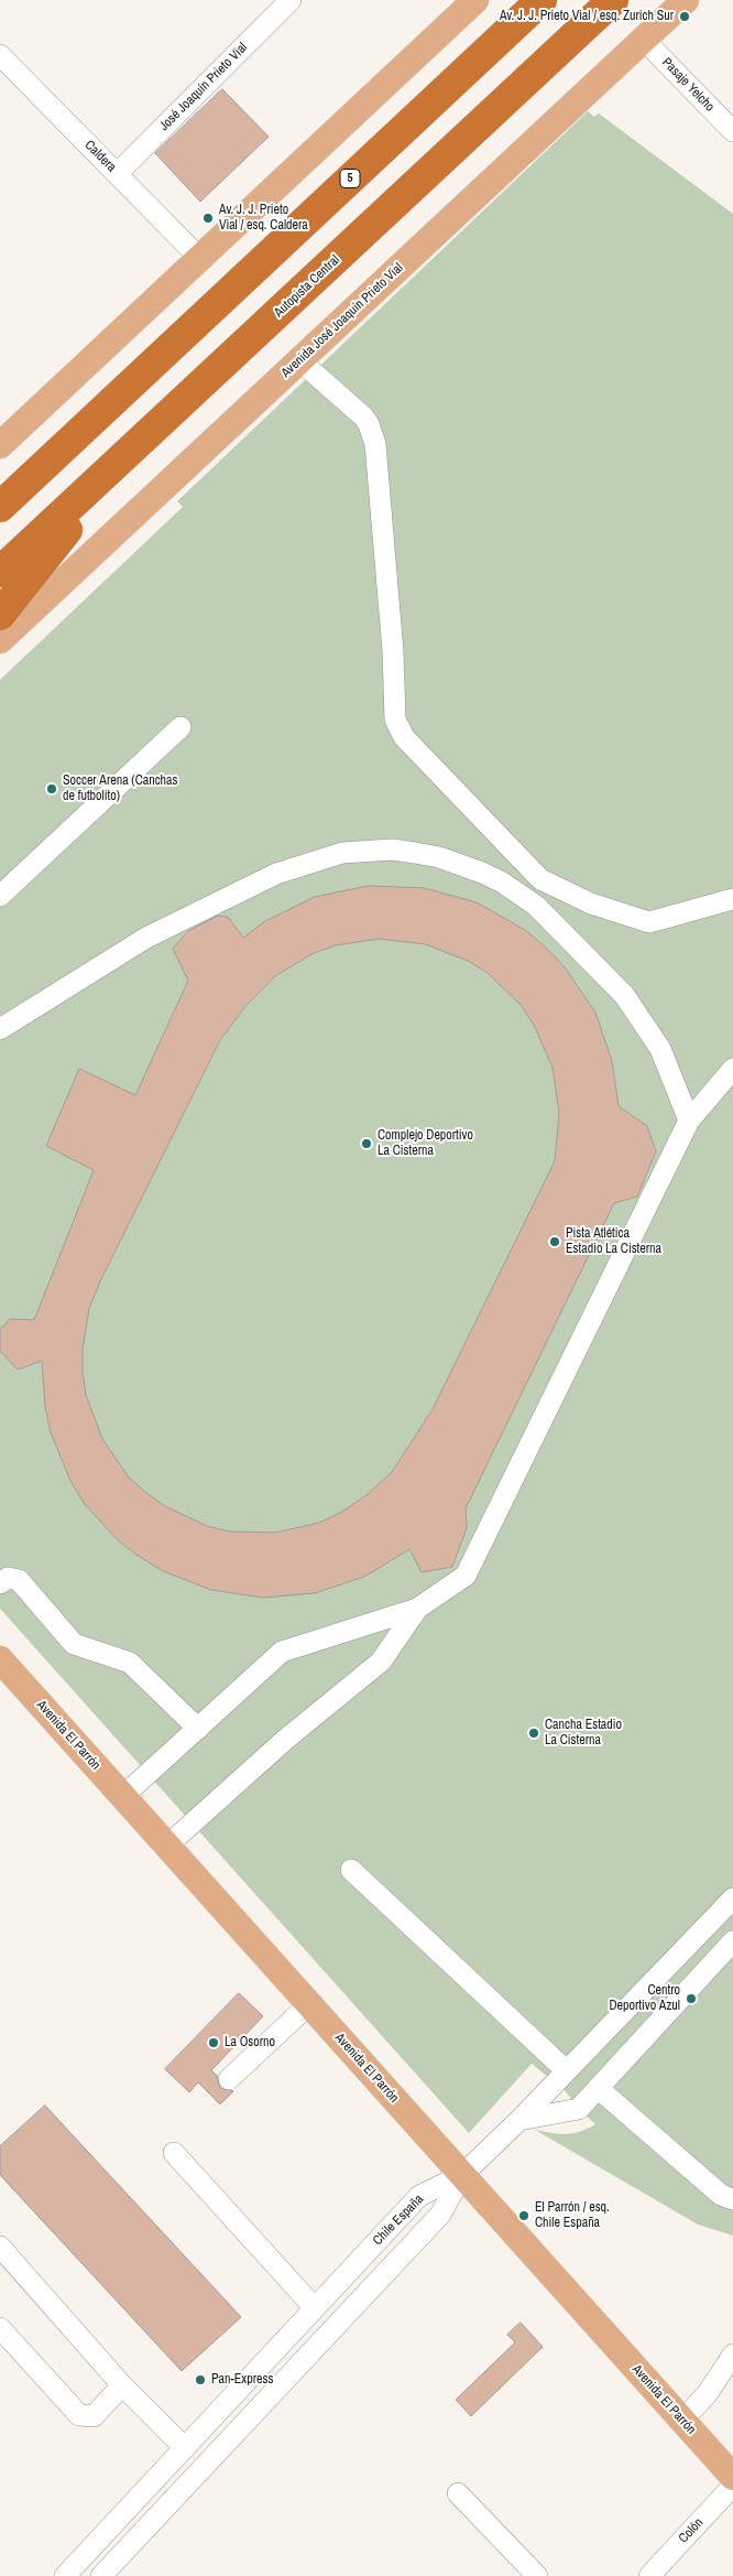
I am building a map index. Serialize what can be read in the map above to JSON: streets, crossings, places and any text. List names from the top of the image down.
{
  "streets": {
    "highway": ["5", "Autopista Central"],
    "main road": ["Avenida José Joaquín Prieto Vial", "Avenida El Parrón"],
    "street": [
      "Pasaje Yelcho",
      "José Joaquín Prieto Vial",
      "Caldera",
      "Chile España",
      "Colón"
    ]
  },
  "crossings": [
    ["Pasaje Yelcho", "Avenida José Joaquín Prieto Vial"],
    ["José Joaquín Prieto Vial", "Caldera"],
    ["Avenida El Parrón", "Chile España"]
  ],
  "places": [
    "Av. J. J. Prieto Vial / esq. Zurich Sur",
    "Av. J. J. Prieto Vial / esq. Caldera",
    "Soccer Arena (Canchas de futbolito)",
    "Complejo Deportivo La Cisterna",
    "Pista Atlética Estadio La Cisterna",
    "Cancha Estadio La Cisterna",
    "Centro Deportivo Azul",
    "La Osorno",
    "El Parrón / esq. Chile España",
    "Pan-Express"
  ]
}
